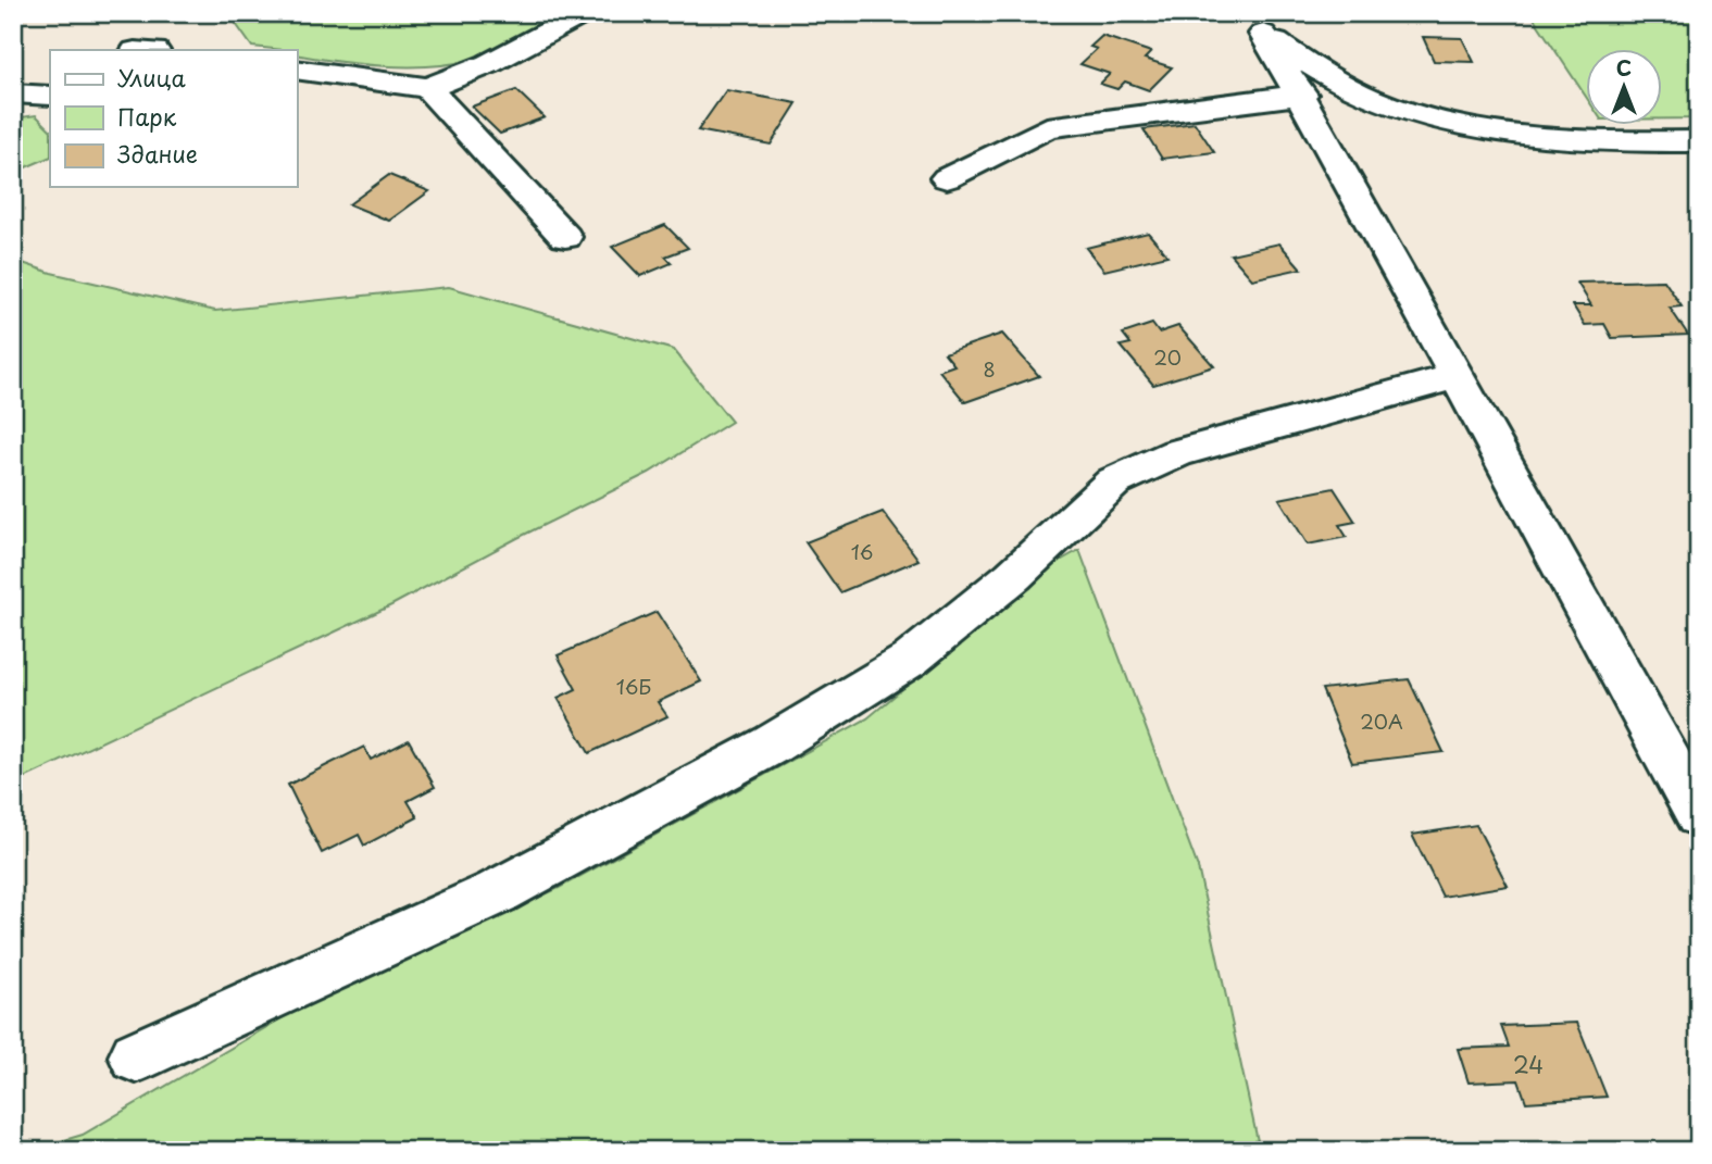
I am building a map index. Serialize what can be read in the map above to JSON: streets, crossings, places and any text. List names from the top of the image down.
{
  "house_numbers": [
    "20",
    "8",
    "16",
    "16Б",
    "20А",
    "24"
  ],
  "legend": ["Улица", "Парк", "Здание"],
  "north": "top"
}
